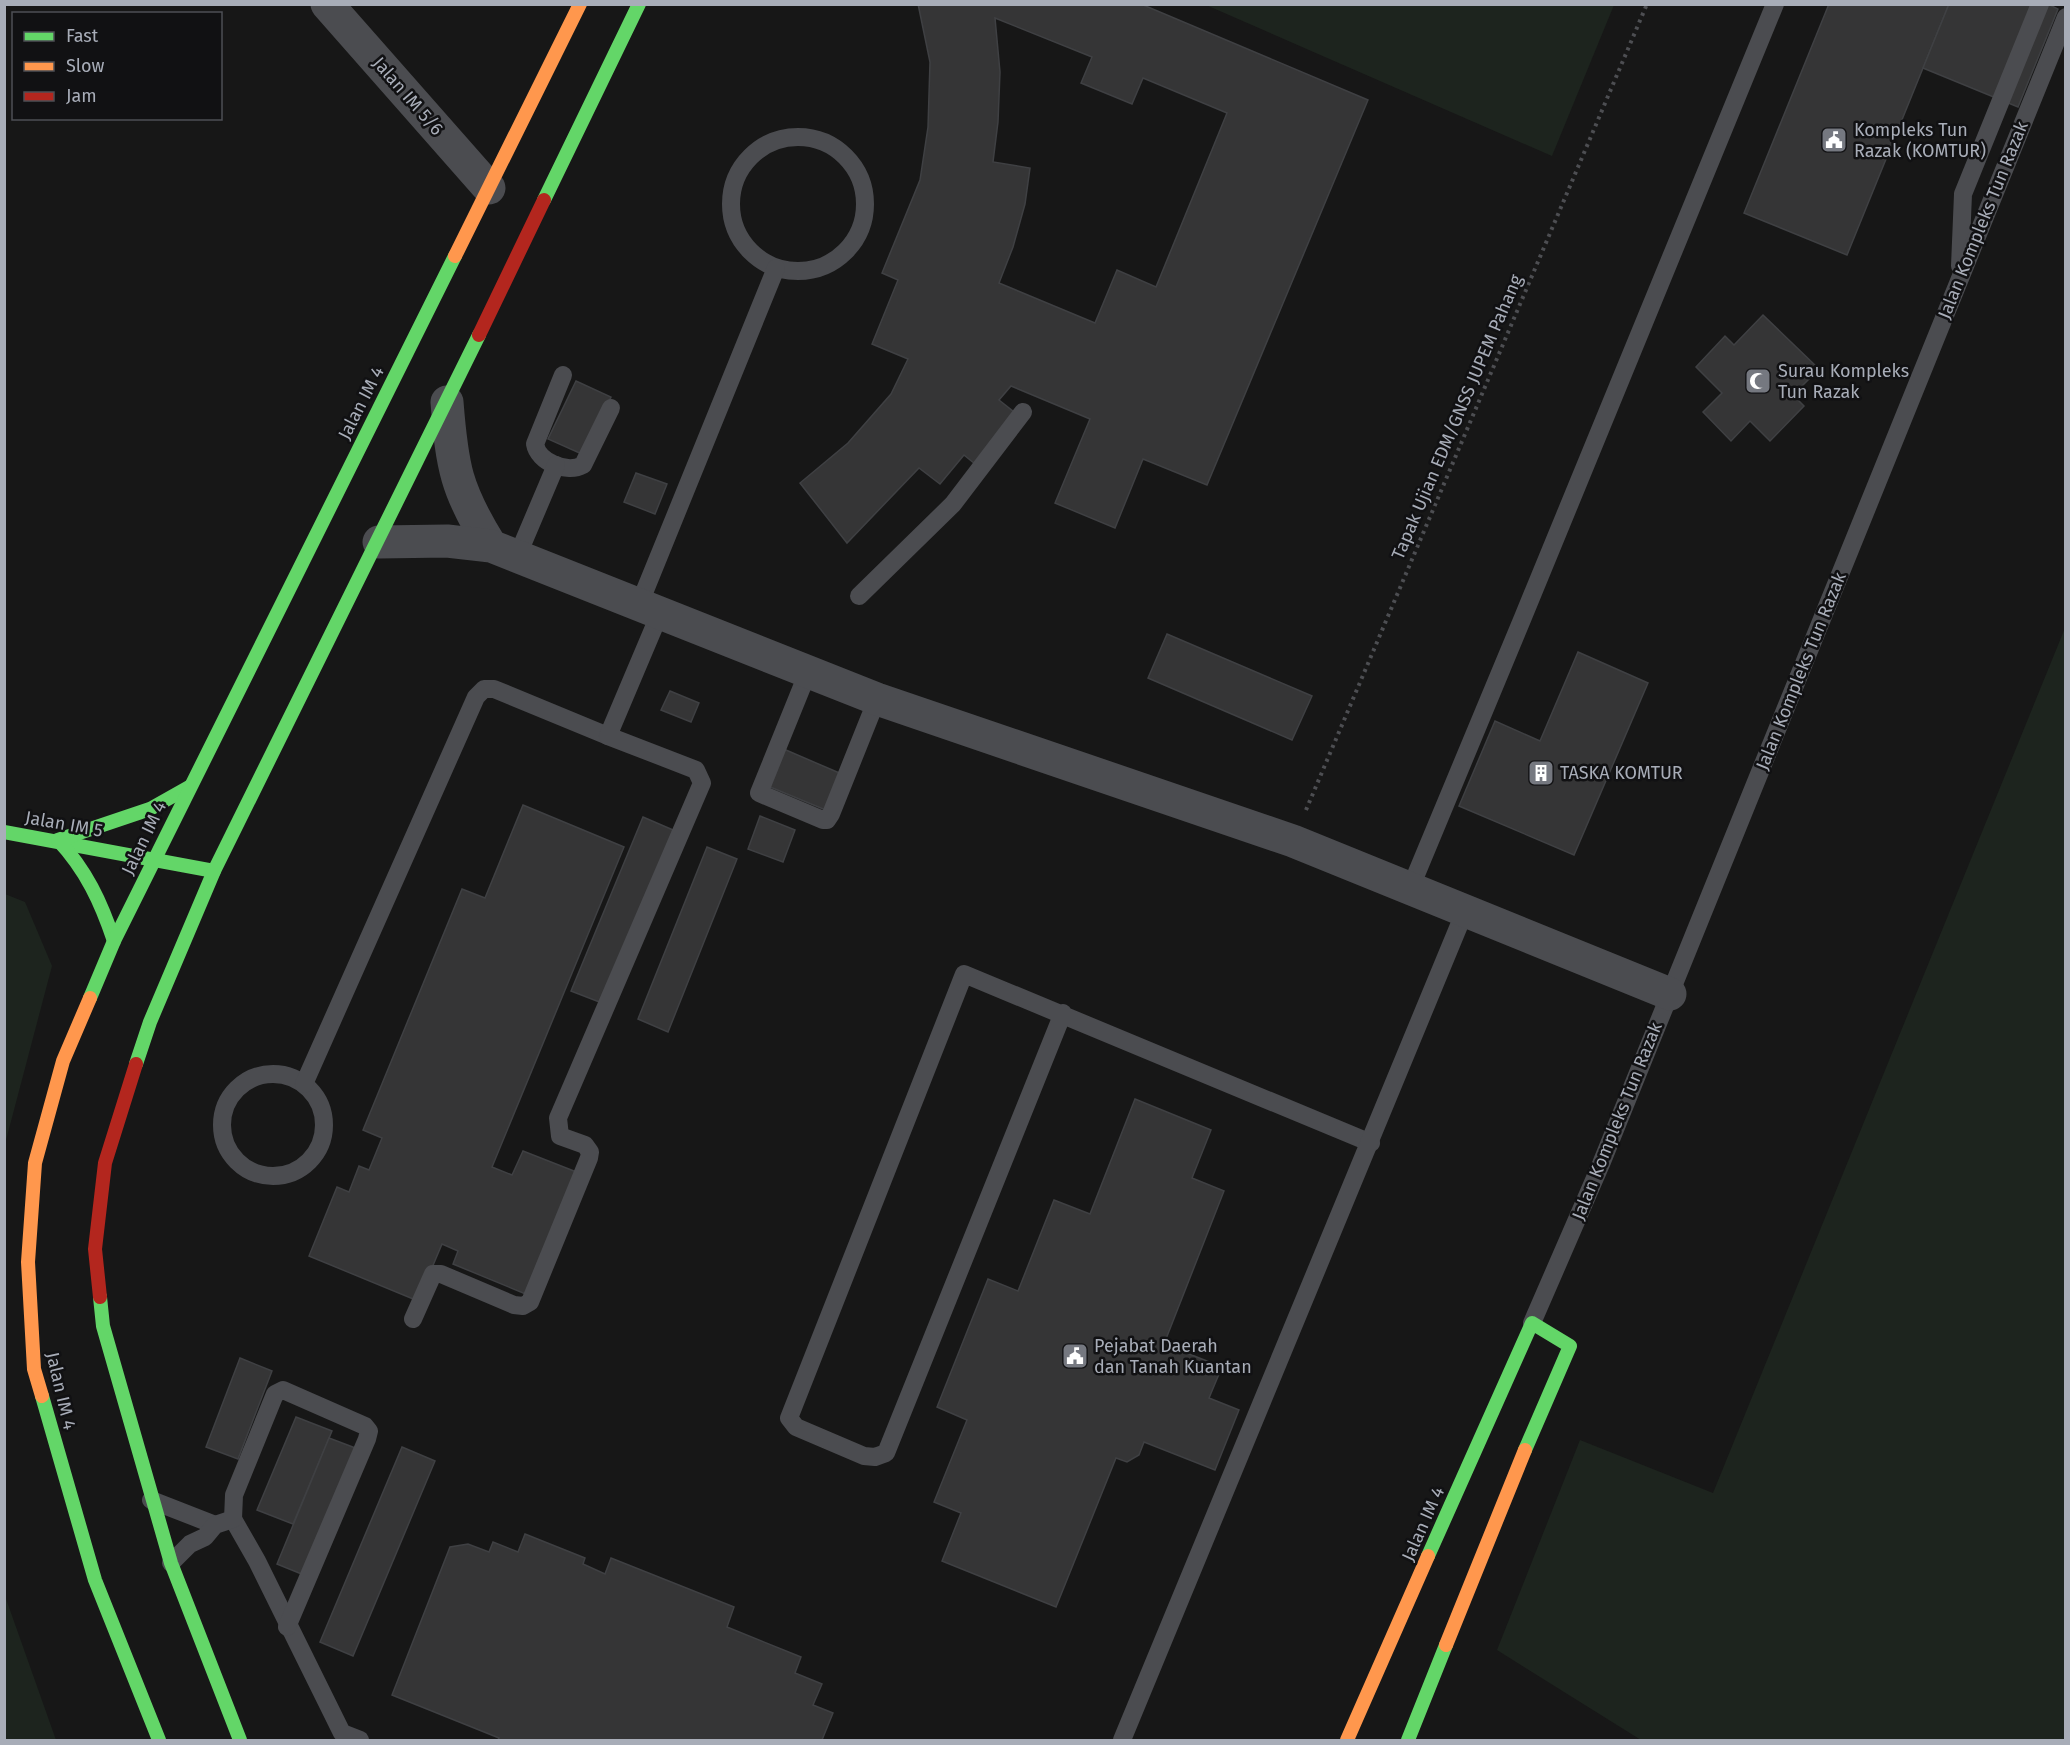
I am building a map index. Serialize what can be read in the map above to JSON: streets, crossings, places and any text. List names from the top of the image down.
{
  "streets": {
    "street": ["Jalan IM 5/6", "Jalan IM 4", "Jalan IM 5"],
    "lane": ["Jalan Kompleks Tun Razak"],
    "path": ["Tapak Ujian EDM/GNSS JUPEM Pahang"]
  },
  "crossings": [
    ["Jalan IM 5/6", "Jalan IM 4"],
    ["Jalan Kompleks Tun Razak", "Jalan IM 4"],
    ["Jalan IM 4", "Jalan IM 5"]
  ],
  "places": {
    "public building": ["Kompleks Tun Razak (KOMTUR)", "Pejabat Daerah dan Tanah Kuantan"],
    "mosque": ["Surau Kompleks Tun Razak"],
    "building": ["TASKA KOMTUR"]
  },
  "legend": ["Fast", "Slow", "Jam"]
}
